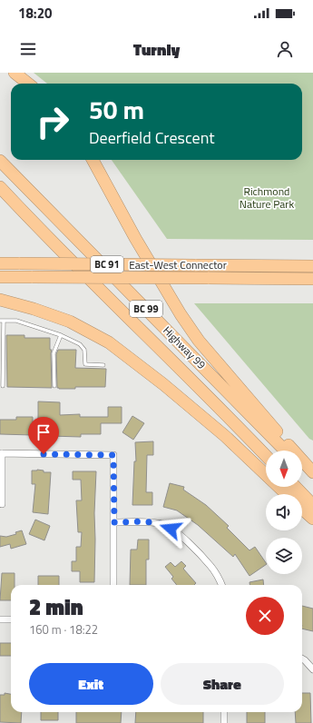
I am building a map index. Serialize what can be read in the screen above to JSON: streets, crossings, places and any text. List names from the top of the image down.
{
  "streets": {
    "highway": [
      "BC 91",
      "East-West Connector",
      "BC 99",
      "Highway 99"
    ]
  },
  "parks": ["Richmond Nature Park"],
  "north": "bottom",
  "page": {
    "status": "18:20",
    "header": "Turnly",
    "turn": ["50 m", "Deerfield Crescent"],
    "heading": ["2 min", "160 m · 18:22"],
    "buttons": ["Exit", "Share"]
  }
}
